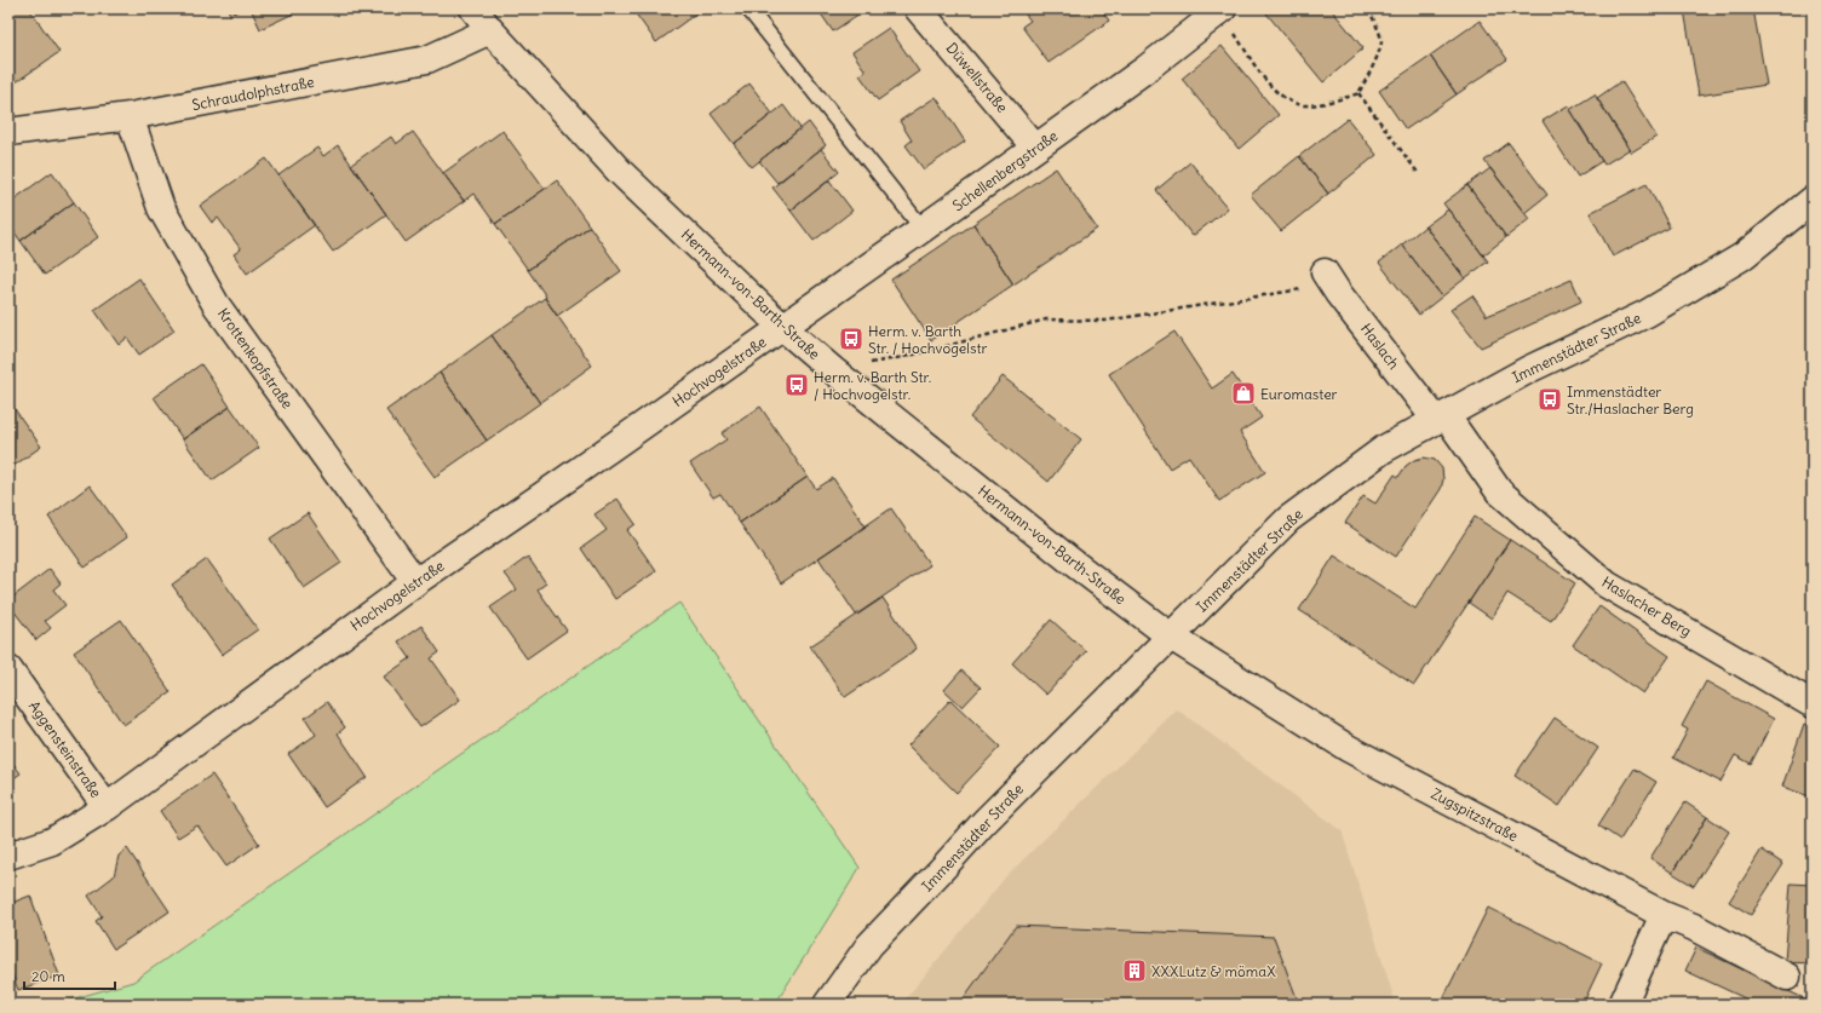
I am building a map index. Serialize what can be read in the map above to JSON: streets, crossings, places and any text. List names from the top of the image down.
{
  "streets": {
    "street": [
      "Düwellstraße",
      "Schraudolphstraße",
      "Schellenbergstraße",
      "Hermann-von-Barth-Straße",
      "Haslach",
      "Immenstädter Straße",
      "Krottenkopfstraße",
      "Hochvogelstraße",
      "Haslacher Berg",
      "Aggensteinstraße",
      "Zugspitzstraße"
    ]
  },
  "crossings": [
    ["Düwellstraße", "Schellenbergstraße"],
    ["Schraudolphstraße", "Hermann-von-Barth-Straße"],
    ["Schraudolphstraße", "Krottenkopfstraße"],
    ["Schellenbergstraße", "Hermann-von-Barth-Straße"],
    ["Schellenbergstraße", "Hochvogelstraße"],
    ["Hermann-von-Barth-Straße", "Immenstädter Straße"],
    ["Hermann-von-Barth-Straße", "Hochvogelstraße"],
    ["Hermann-von-Barth-Straße", "Zugspitzstraße"],
    ["Haslach", "Immenstädter Straße"],
    ["Haslach", "Haslacher Berg"],
    ["Immenstädter Straße", "Haslacher Berg"],
    ["Immenstädter Straße", "Zugspitzstraße"],
    ["Krottenkopfstraße", "Hochvogelstraße"],
    ["Hochvogelstraße", "Aggensteinstraße"]
  ],
  "places": {
    "bus stop": ["Herm. v. Barth Str. / Hochvogelstr", "Herm. v. Barth Str. / Hochvogelstr.", "Immenstädter Str./Haslacher Berg"],
    "shop": ["Euromaster"],
    "building": ["XXXLutz & mömaX"]
  },
  "scale_bar": "20 m"
}
